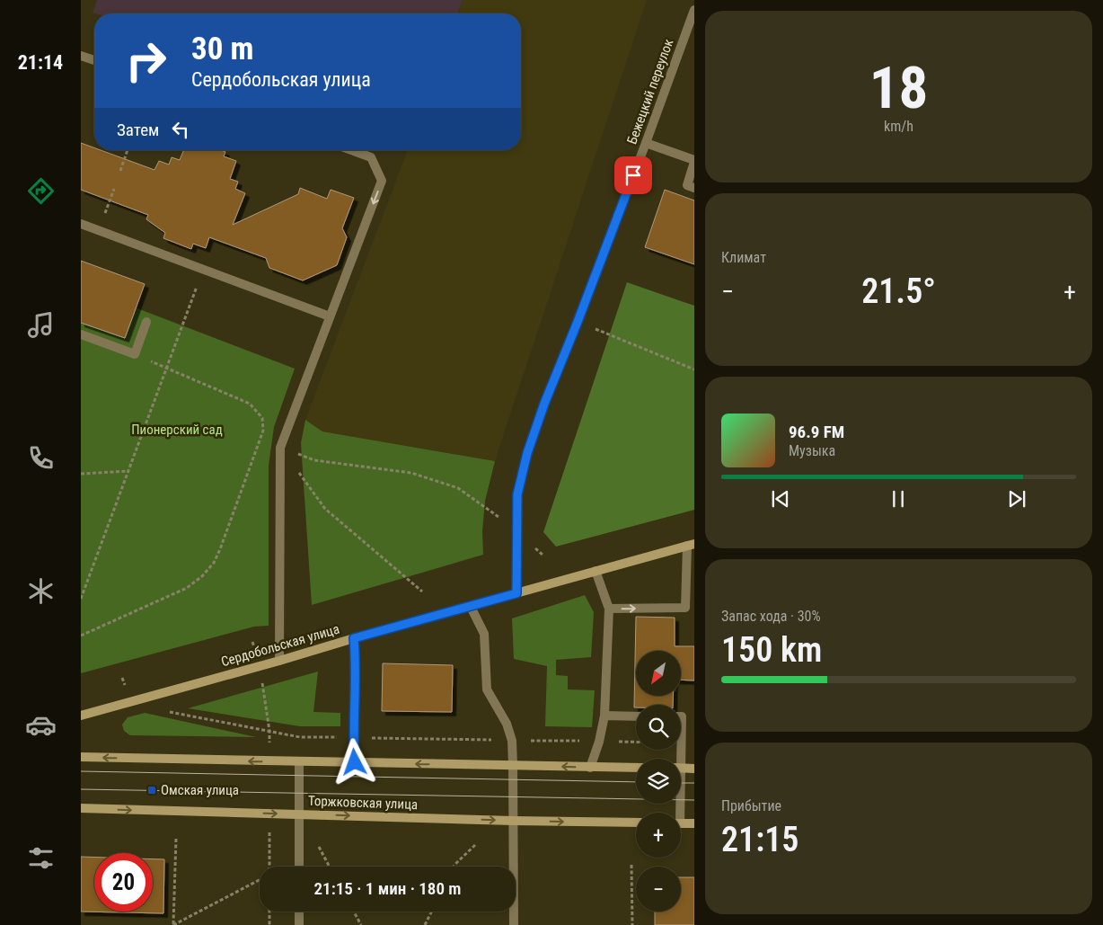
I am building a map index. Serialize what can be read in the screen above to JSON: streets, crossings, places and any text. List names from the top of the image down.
{
  "streets": {
    "main road": ["Сердобольская улица", "Торжковская улица"],
    "street": ["Бежецкий переулок"]
  },
  "crossings": [
    ["Бежецкий переулок", "Сердобольская улица"]
  ],
  "parks": ["Пионерский сад"],
  "places": {
    "transit": ["Омская улица"]
  },
  "north": "bottom left",
  "page": {
    "tabs": "21:14",
    "tile": [
      ["18", "km/h"],
      "Климат",
      ["Запас хода · 30%", "150 km"],
      ["Прибытие", "21:15"]
    ],
    "turn": ["30 m", "Сердобольская улица"],
    "then": "Затем",
    "heat": ["−", "21.5°", "+"],
    "song": ["96.9 FM", "Музыка"],
    "map_buttons": ["+", "−"],
    "limit": "20",
    "trip": "21:15 · 1 мин · 180 m"
  }
}
